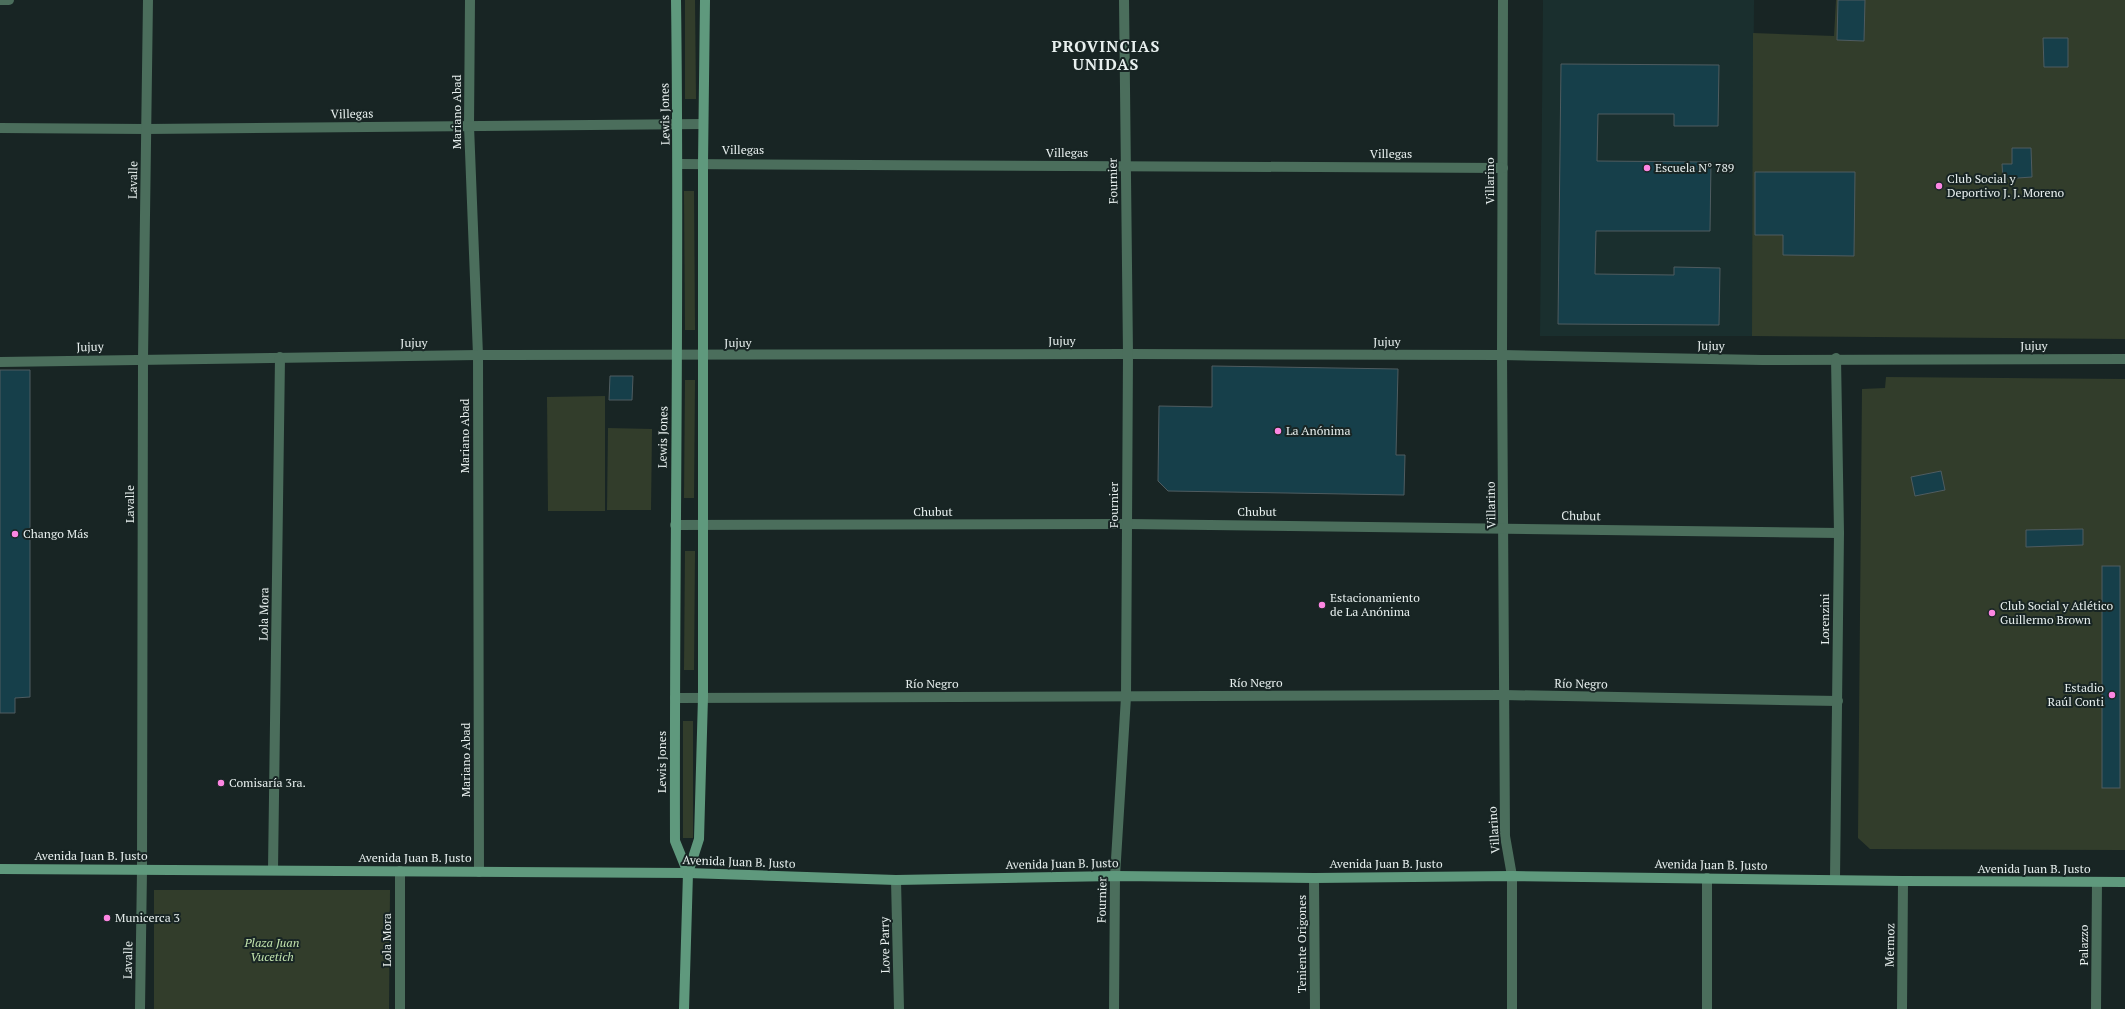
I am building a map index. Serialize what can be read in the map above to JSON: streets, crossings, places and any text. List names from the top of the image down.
{
  "streets": {
    "main road": ["Lewis Jones", "Avenida Juan B. Justo"],
    "street": [
      "Mariano Abad",
      "Villegas",
      "Lavalle",
      "Fournier",
      "Villarino",
      "Jujuy",
      "Chubut",
      "Lola Mora",
      "Lorenzini",
      "Río Negro",
      "Teniente Origones",
      "Love Parry",
      "Mermoz",
      "Palazzo"
    ]
  },
  "crossings": [
    ["Mariano Abad", "Villegas"],
    ["Mariano Abad", "Jujuy"],
    ["Mariano Abad", "Avenida Juan B. Justo"],
    ["Villegas", "Lewis Jones"],
    ["Villegas", "Lavalle"],
    ["Villegas", "Fournier"],
    ["Villegas", "Villarino"],
    ["Lewis Jones", "Jujuy"],
    ["Lewis Jones", "Chubut"],
    ["Lewis Jones", "Río Negro"],
    ["Lewis Jones", "Avenida Juan B. Justo"],
    ["Lavalle", "Jujuy"],
    ["Lavalle", "Avenida Juan B. Justo"],
    ["Fournier", "Jujuy"],
    ["Fournier", "Chubut"],
    ["Fournier", "Río Negro"],
    ["Fournier", "Avenida Juan B. Justo"],
    ["Villarino", "Jujuy"],
    ["Villarino", "Chubut"],
    ["Villarino", "Río Negro"],
    ["Villarino", "Avenida Juan B. Justo"],
    ["Jujuy", "Lola Mora"],
    ["Jujuy", "Lorenzini"],
    ["Chubut", "Lorenzini"],
    ["Lola Mora", "Avenida Juan B. Justo"],
    ["Lorenzini", "Río Negro"],
    ["Lorenzini", "Avenida Juan B. Justo"],
    ["Avenida Juan B. Justo", "Teniente Origones"],
    ["Avenida Juan B. Justo", "Love Parry"],
    ["Avenida Juan B. Justo", "Mermoz"],
    ["Avenida Juan B. Justo", "Palazzo"]
  ],
  "districts": ["PROVINCIAS UNIDAS"],
  "parks": ["Plaza Juan Vucetich"],
  "places": [
    "Escuela N° 789",
    "Club Social y Deportivo J. J. Moreno",
    "La Anónima",
    "Chango Más",
    "Estacionamiento de La Anónima",
    "Club Social y Atlético Guillermo Brown",
    "Estadio Raúl Conti",
    "Comisaría 3ra.",
    "Municerca 3"
  ]
}
